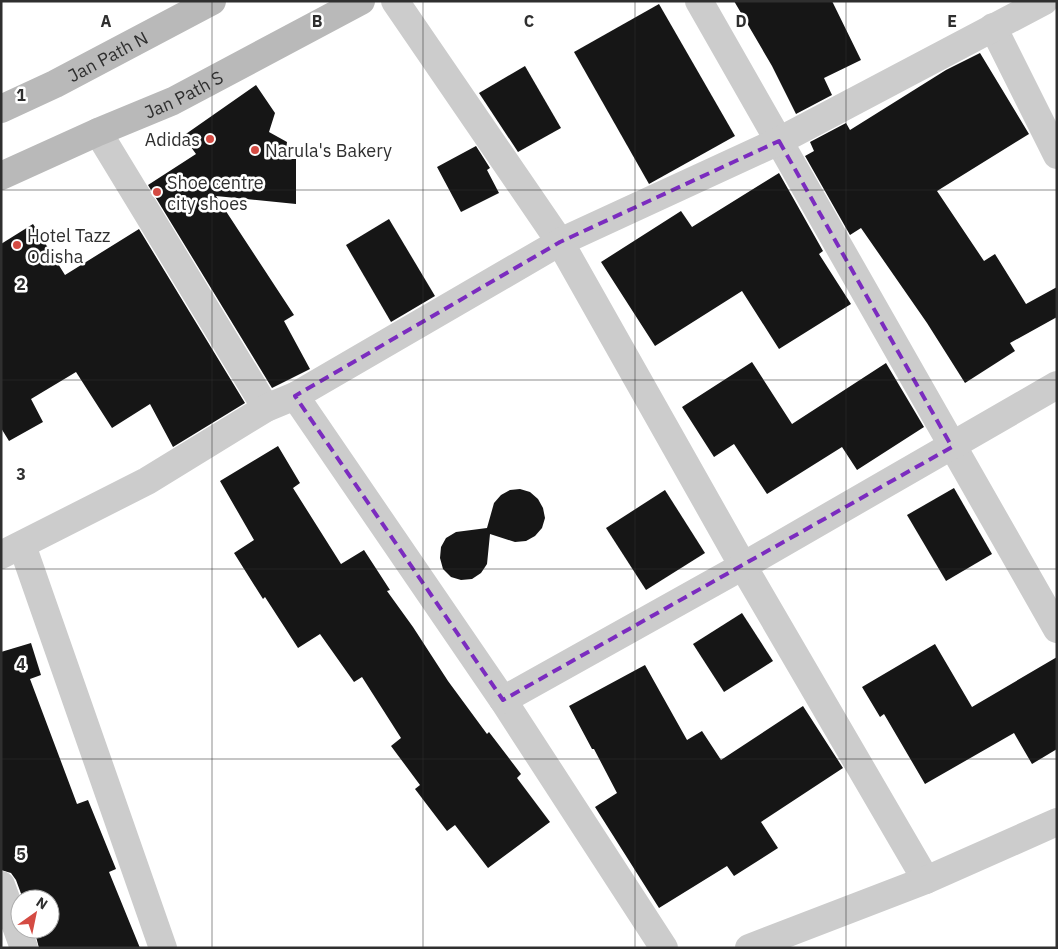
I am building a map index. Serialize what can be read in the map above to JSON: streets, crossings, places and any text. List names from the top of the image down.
{
  "streets": {
    "main road": ["Jan Path N", "Jan Path S"]
  },
  "places": [
    "Adidas",
    "Narula's Bakery",
    "Shoe centre city shoes",
    "Hotel Tazz Odisha"
  ],
  "north": "top right",
  "grid": {
    "columns": [
      "A",
      "B",
      "C",
      "D",
      "E"
    ],
    "rows": [
      "1",
      "2",
      "3",
      "4",
      "5"
    ]
  }
}
